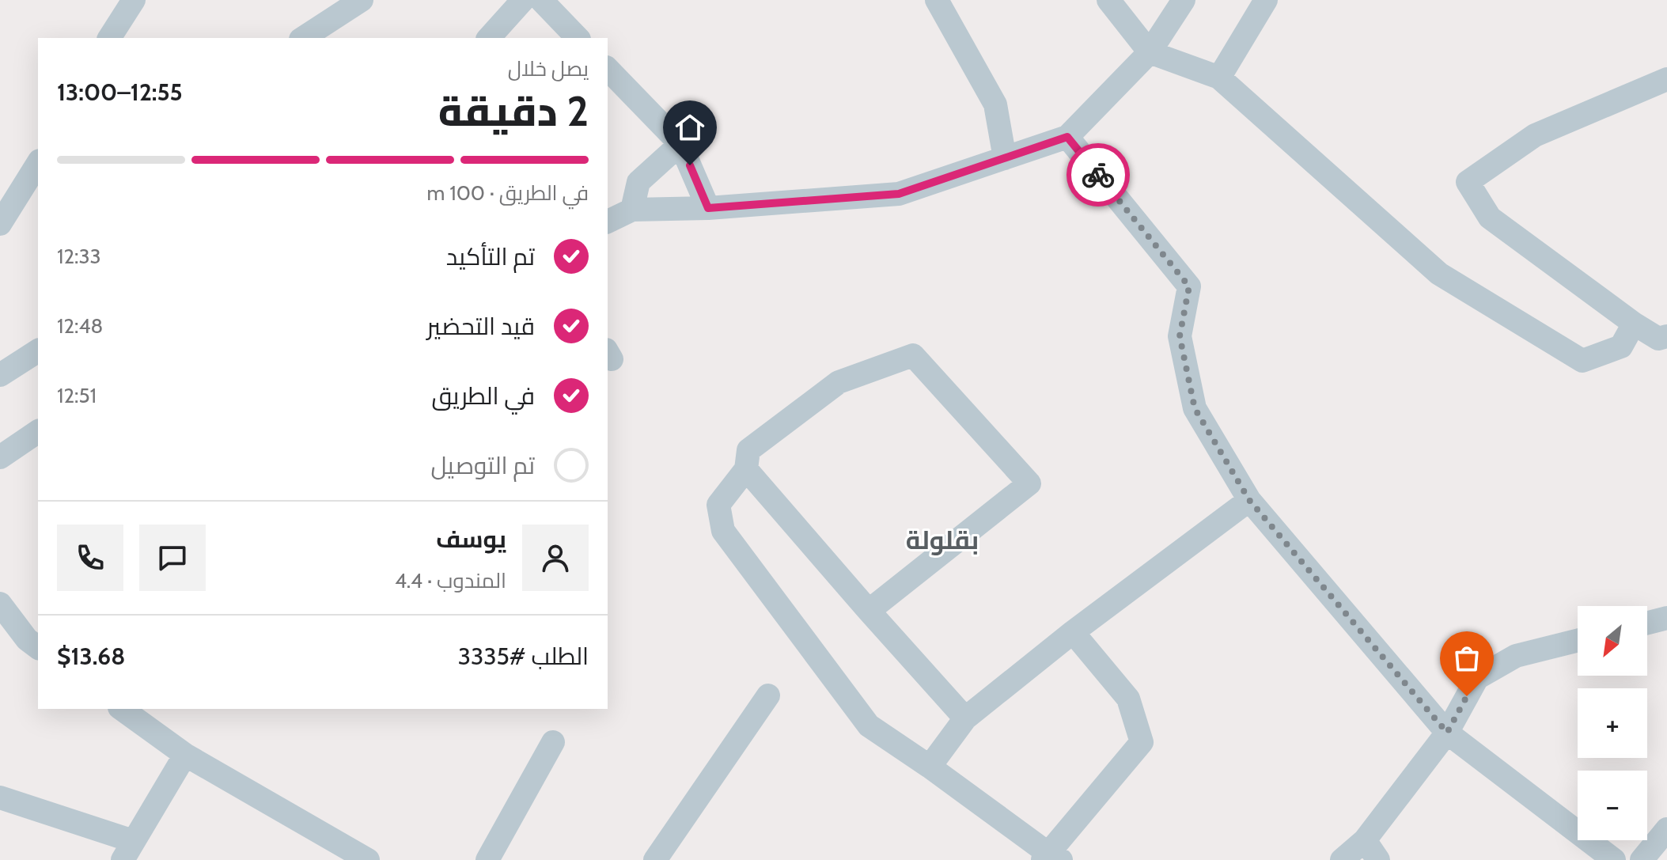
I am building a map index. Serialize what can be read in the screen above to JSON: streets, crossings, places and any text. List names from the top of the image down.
{
  "districts": ["بقلولة"],
  "north": "bottom left",
  "page": {
    "heading": ["2 دقيقة", "يصل خلال", "12:55–13:00"],
    "panel": [
      "يوسف",
      "المندوب · 4.4",
      "الطلب #3335",
      "$13.68"
    ],
    "bar": "في الطريق · 100 m",
    "list": [
      ["تم التأكيد", "12:33"],
      ["قيد التحضير", "12:48"],
      ["في الطريق", "12:51"],
      "تم التوصيل"
    ],
    "map_buttons": ["+", "−"]
  }
}
